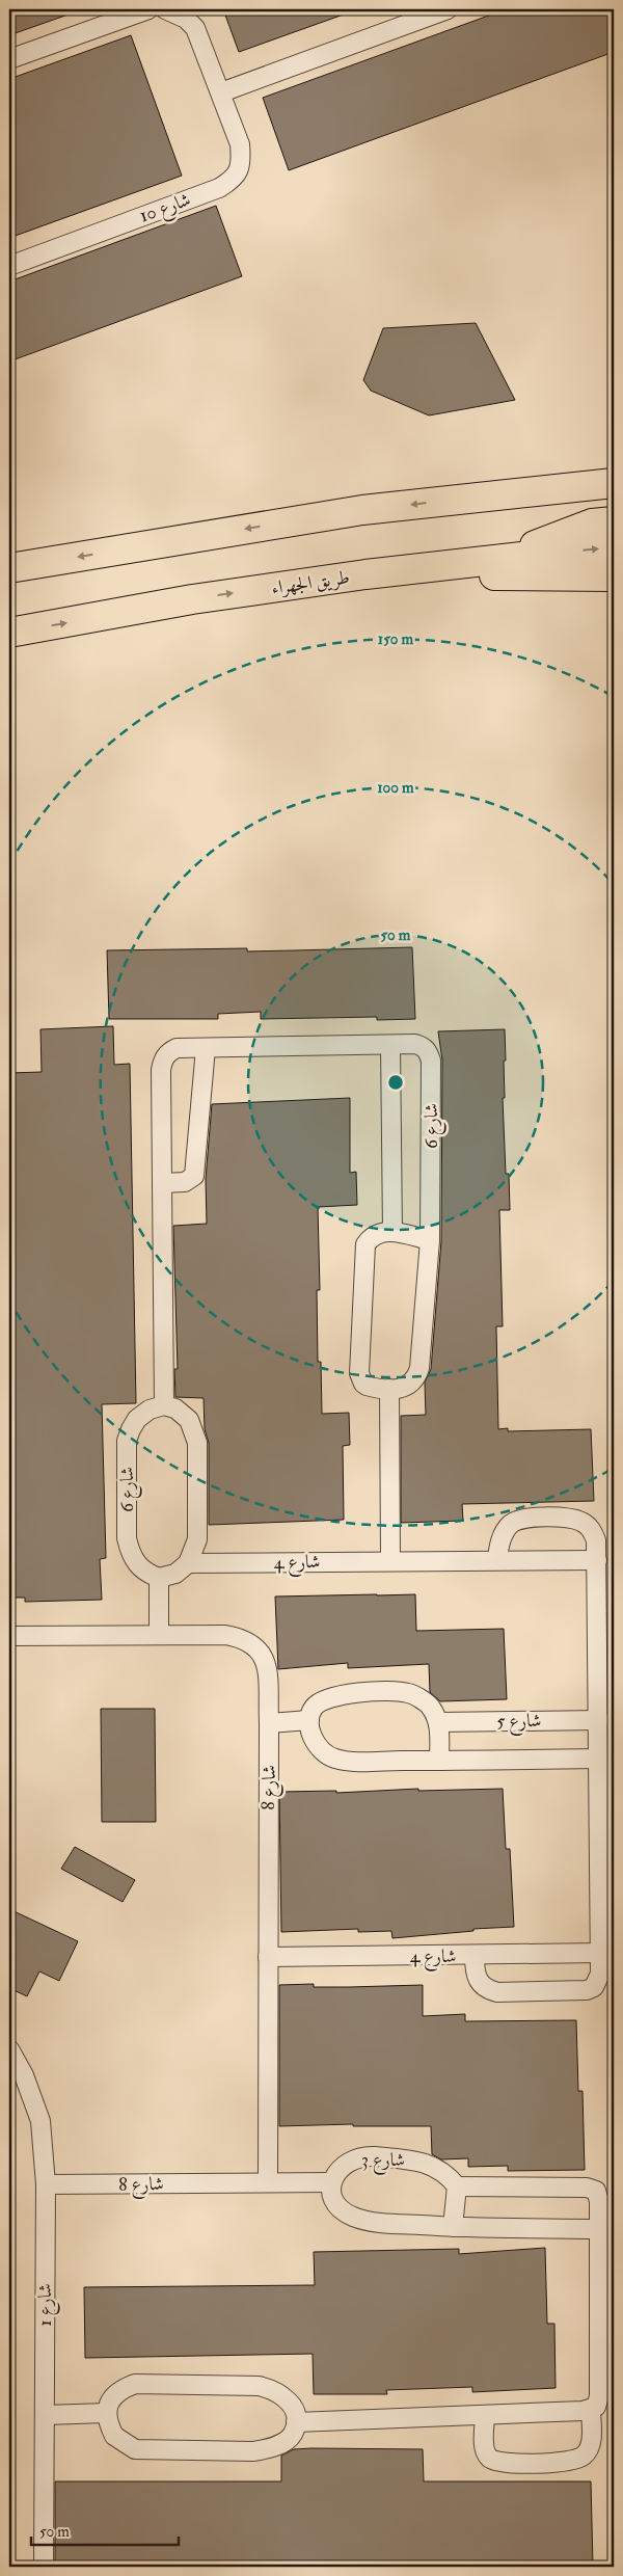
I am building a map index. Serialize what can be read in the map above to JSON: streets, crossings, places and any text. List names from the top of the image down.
{
  "streets": {
    "highway": ["طريق الجهراء"],
    "street": [
      "شارع 10",
      "شارع 6",
      "شارع 4",
      "شارع 5",
      "شارع 8",
      "شارع 3",
      "شارع 1"
    ]
  },
  "crossings": [
    ["شارع 6", "شارع 4"],
    ["شارع 4", "شارع 5"],
    ["شارع 4", "شارع 8"],
    ["شارع 8", "شارع 3"],
    ["شارع 8", "شارع 1"]
  ],
  "scale_bar": "50 m",
  "rings": ["150 m", "100 m", "50 m"]
}
